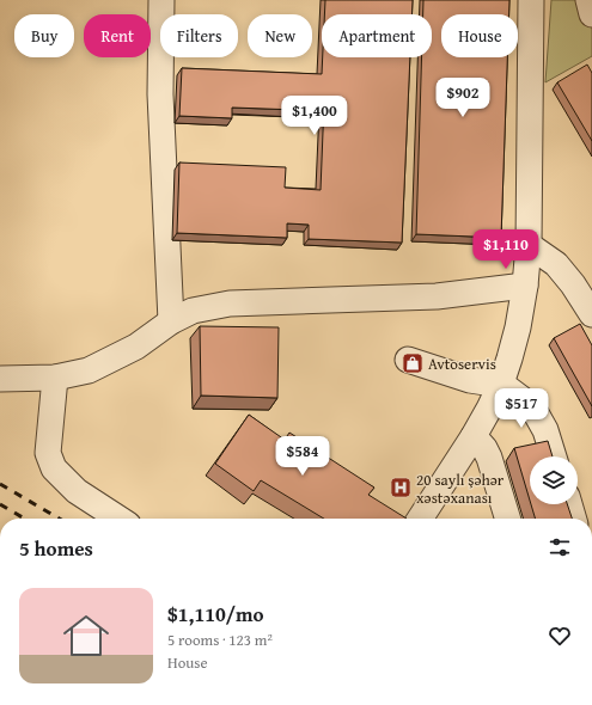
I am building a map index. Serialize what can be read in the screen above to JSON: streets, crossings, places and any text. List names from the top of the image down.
{
  "places": {
    "shop": ["Avtoservis"],
    "hospital": ["20 saylı şəhər xəstəxanası"]
  },
  "page": {
    "chip": [
      "Buy",
      "Rent",
      "Filters",
      "New",
      "Apartment",
      "House"
    ],
    "price": [
      "$902",
      "$1,400",
      "$1,110",
      "$517",
      "$584"
    ],
    "heading": "5 homes",
    "list": [
      {
        "name": "$1,110/mo",
        "note": "5 rooms · 123 m² · House"
      }
    ]
  }
}
